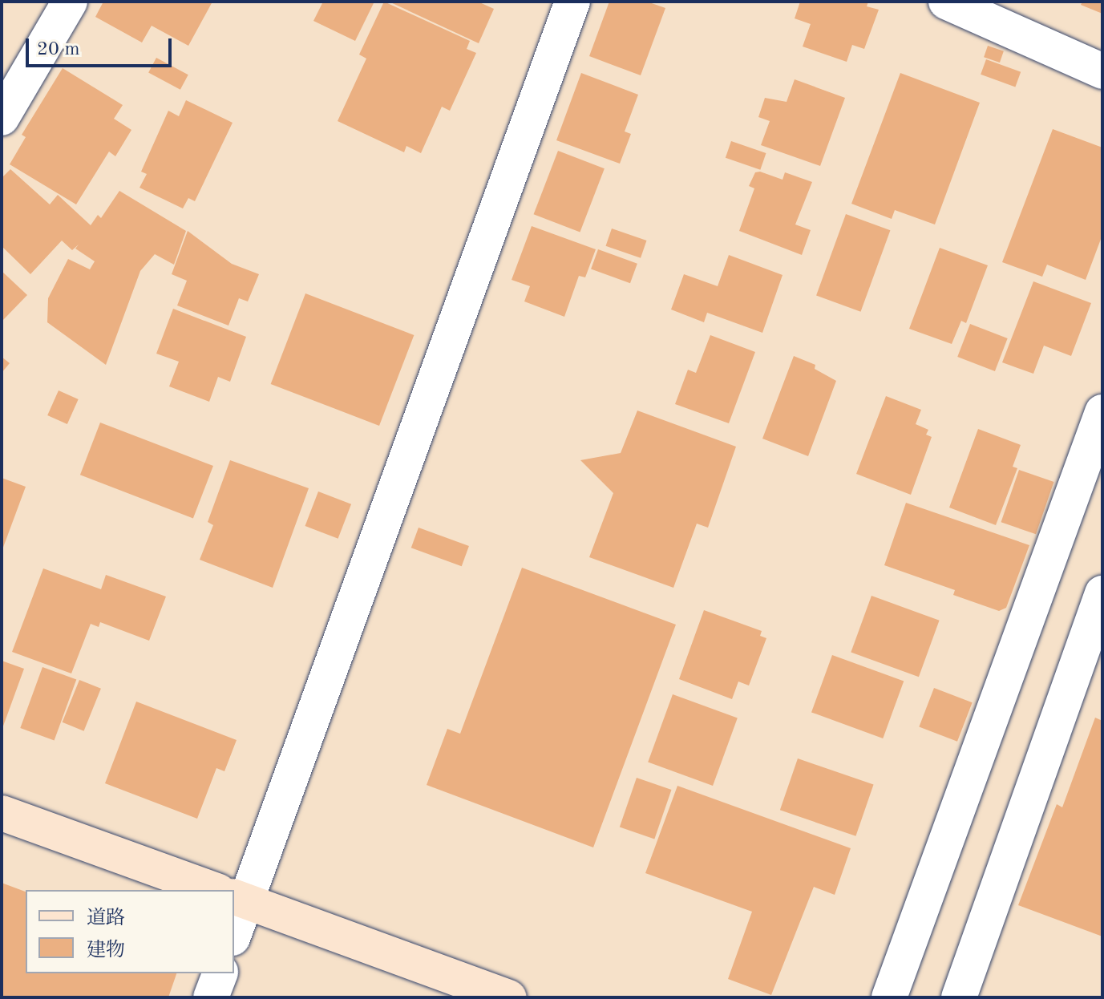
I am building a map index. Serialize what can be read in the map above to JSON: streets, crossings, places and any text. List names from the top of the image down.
{
  "legend": ["道路", "建物"],
  "scale_bar": "20 m"
}
